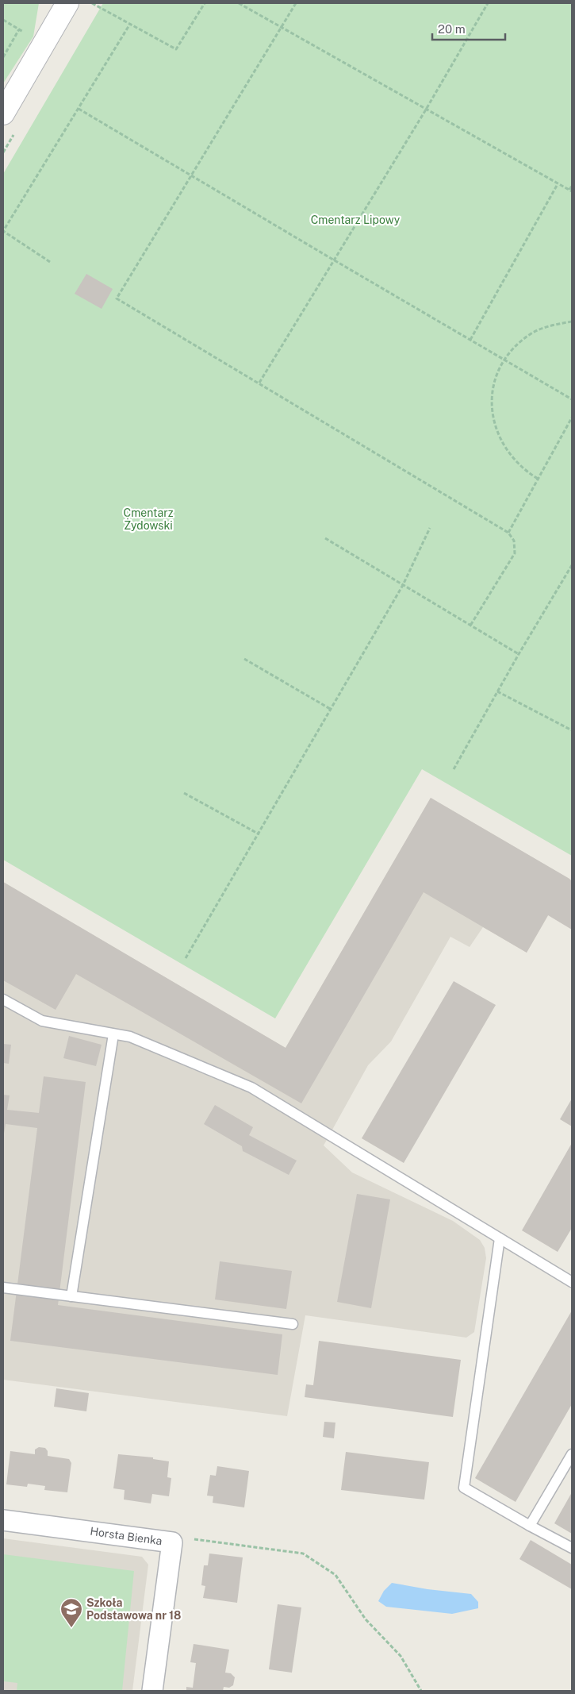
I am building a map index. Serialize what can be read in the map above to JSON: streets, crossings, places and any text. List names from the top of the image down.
{
  "streets": {
    "street": ["Horsta Bienka"]
  },
  "parks": ["Cmentarz Lipowy", "Cmentarz Żydowski"],
  "places": {
    "school or university": ["Szkoła Podstawowa nr 18"]
  },
  "scale_bar": "20 m"
}
